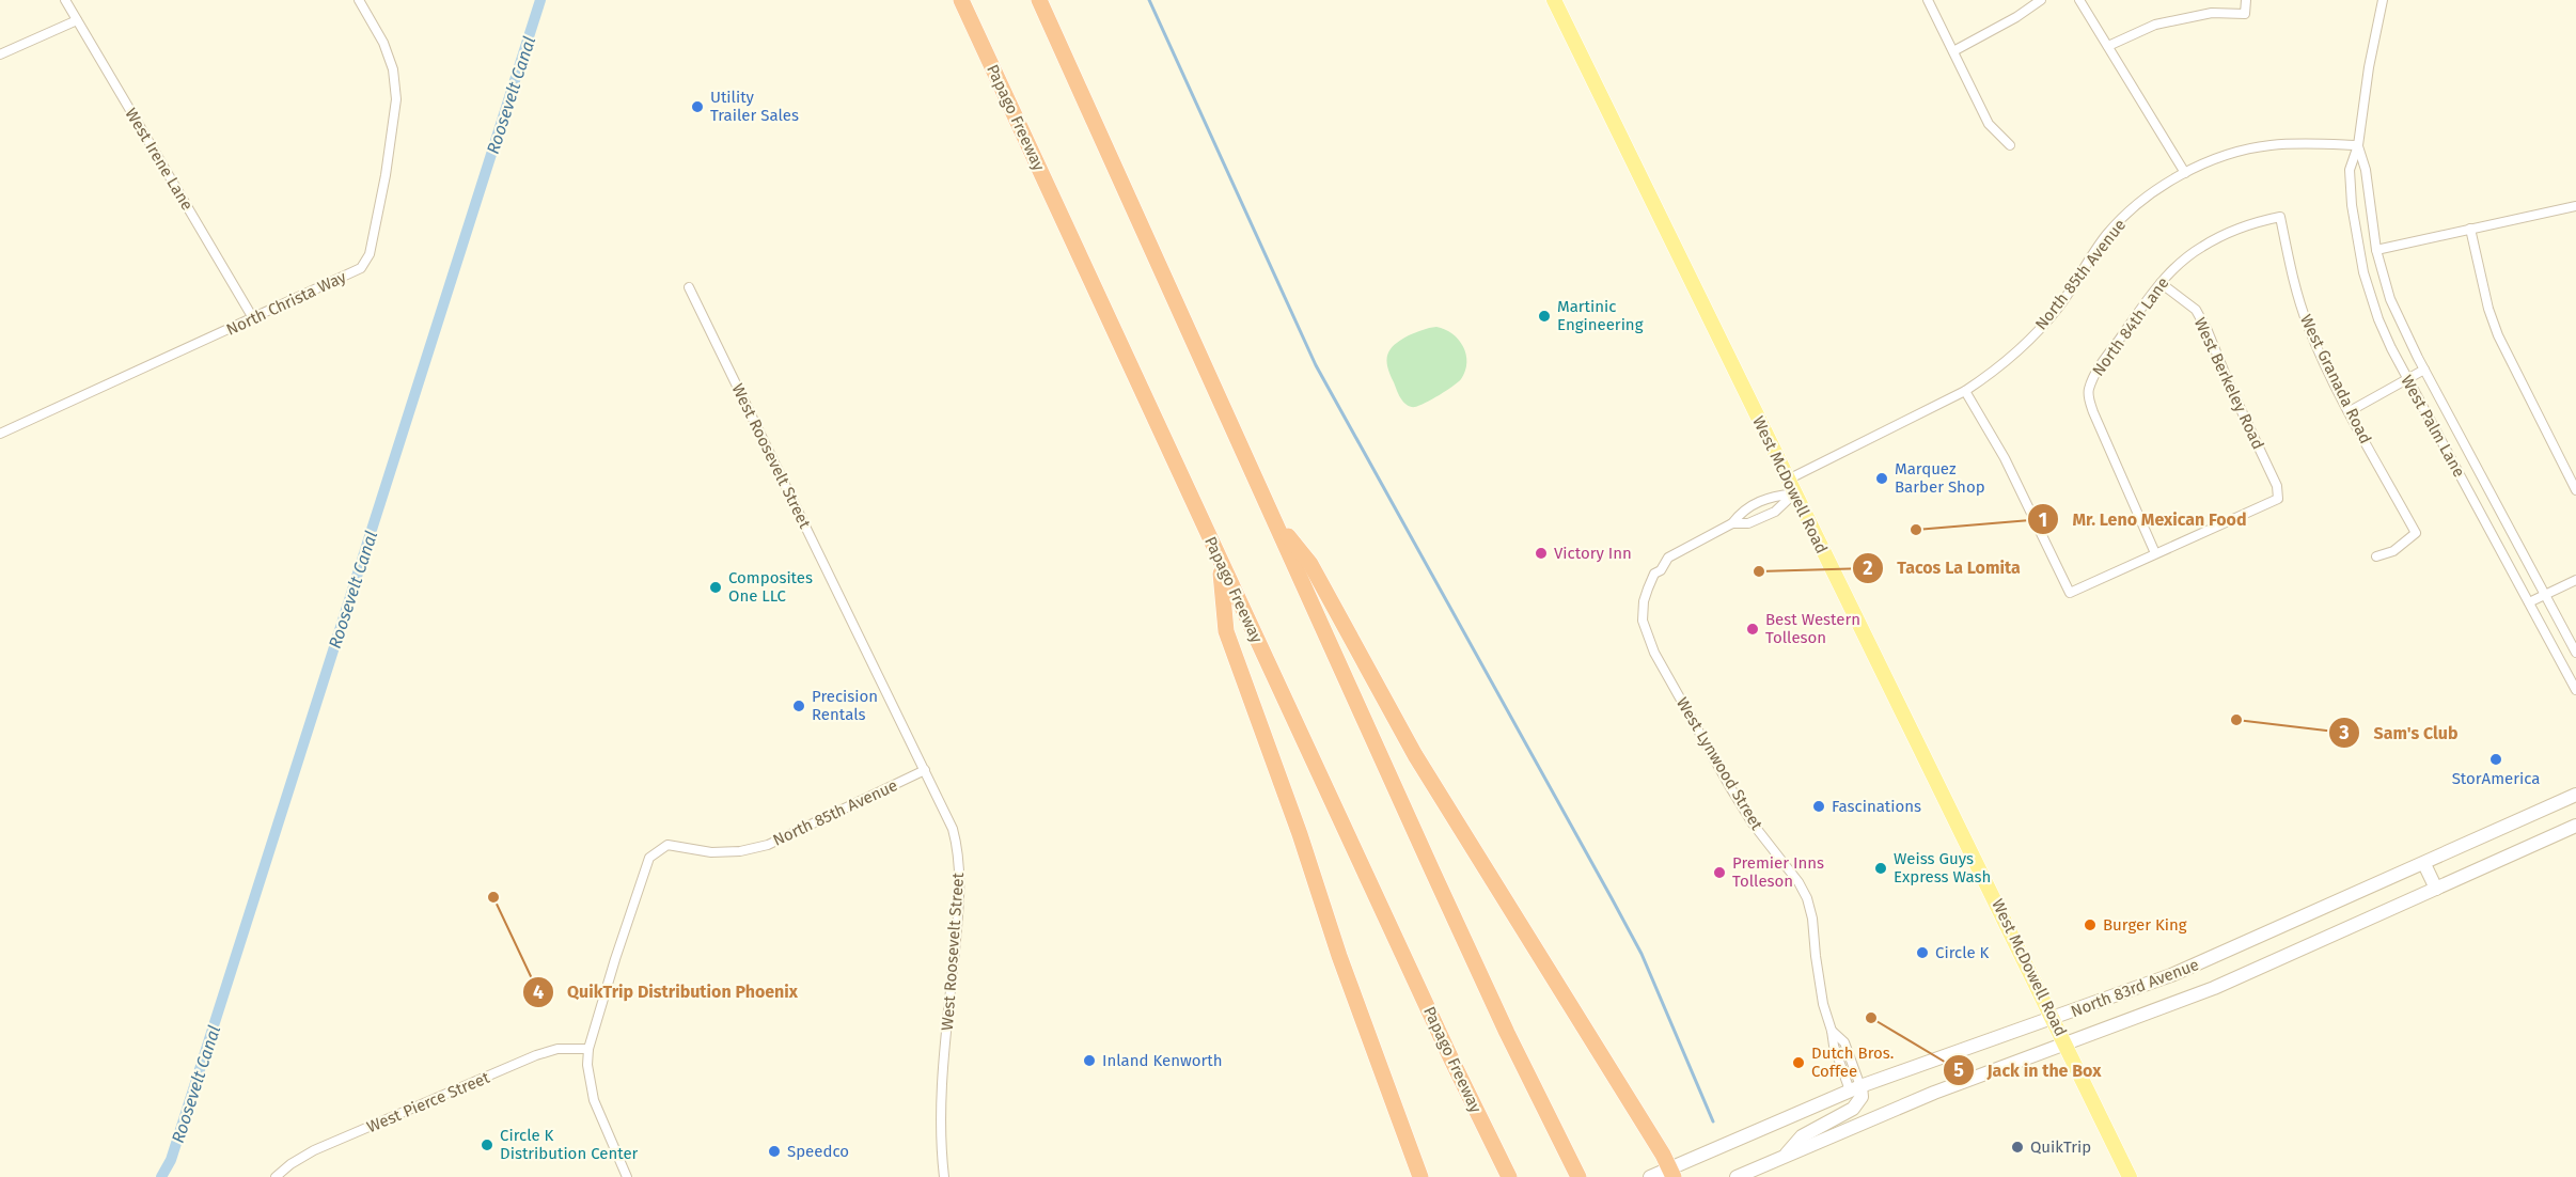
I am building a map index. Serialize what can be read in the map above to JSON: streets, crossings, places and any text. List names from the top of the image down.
{
  "streets": {
    "highway": ["Papago Freeway"],
    "main road": ["West McDowell Road", "North 83rd Avenue"],
    "street": [
      "West Irene Lane",
      "North 85th Avenue",
      "North Christa Way",
      "North 84th Lane",
      "West Granada Road",
      "West Berkeley Road",
      "West Palm Lane",
      "West Roosevelt Street",
      "West Lynwood Street",
      "West Pierce Street"
    ]
  },
  "crossings": [
    ["West Irene Lane", "North Christa Way"],
    ["North 85th Avenue", "West Palm Lane"],
    ["North 85th Avenue", "West Roosevelt Street"],
    ["North 85th Avenue", "West McDowell Road"],
    ["North 85th Avenue", "West Pierce Street"],
    ["North 84th Lane", "West Granada Road"],
    ["North 84th Lane", "West Berkeley Road"],
    ["West McDowell Road", "North 83rd Avenue"],
    ["West Lynwood Street", "North 83rd Avenue"]
  ],
  "water": ["Roosevelt Canal"],
  "places": [
    "Utility Trailer Sales",
    "Martinic Engineering",
    "Marquez Barber Shop",
    "Mr. Leno Mexican Food",
    "Victory Inn",
    "Tacos La Lomita",
    "Composites One LLC",
    "Best Western Tolleson",
    "Precision Rentals",
    "Sam's Club",
    "StorAmerica",
    "Fascinations",
    "Weiss Guys Express Wash",
    "Premier Inns Tolleson",
    "QuikTrip Distribution Phoenix",
    "Burger King",
    "Circle K",
    "Jack in the Box",
    "Inland Kenworth",
    "Dutch Bros. Coffee",
    "Circle K Distribution Center",
    "QuikTrip",
    "Speedco"
  ]
}
